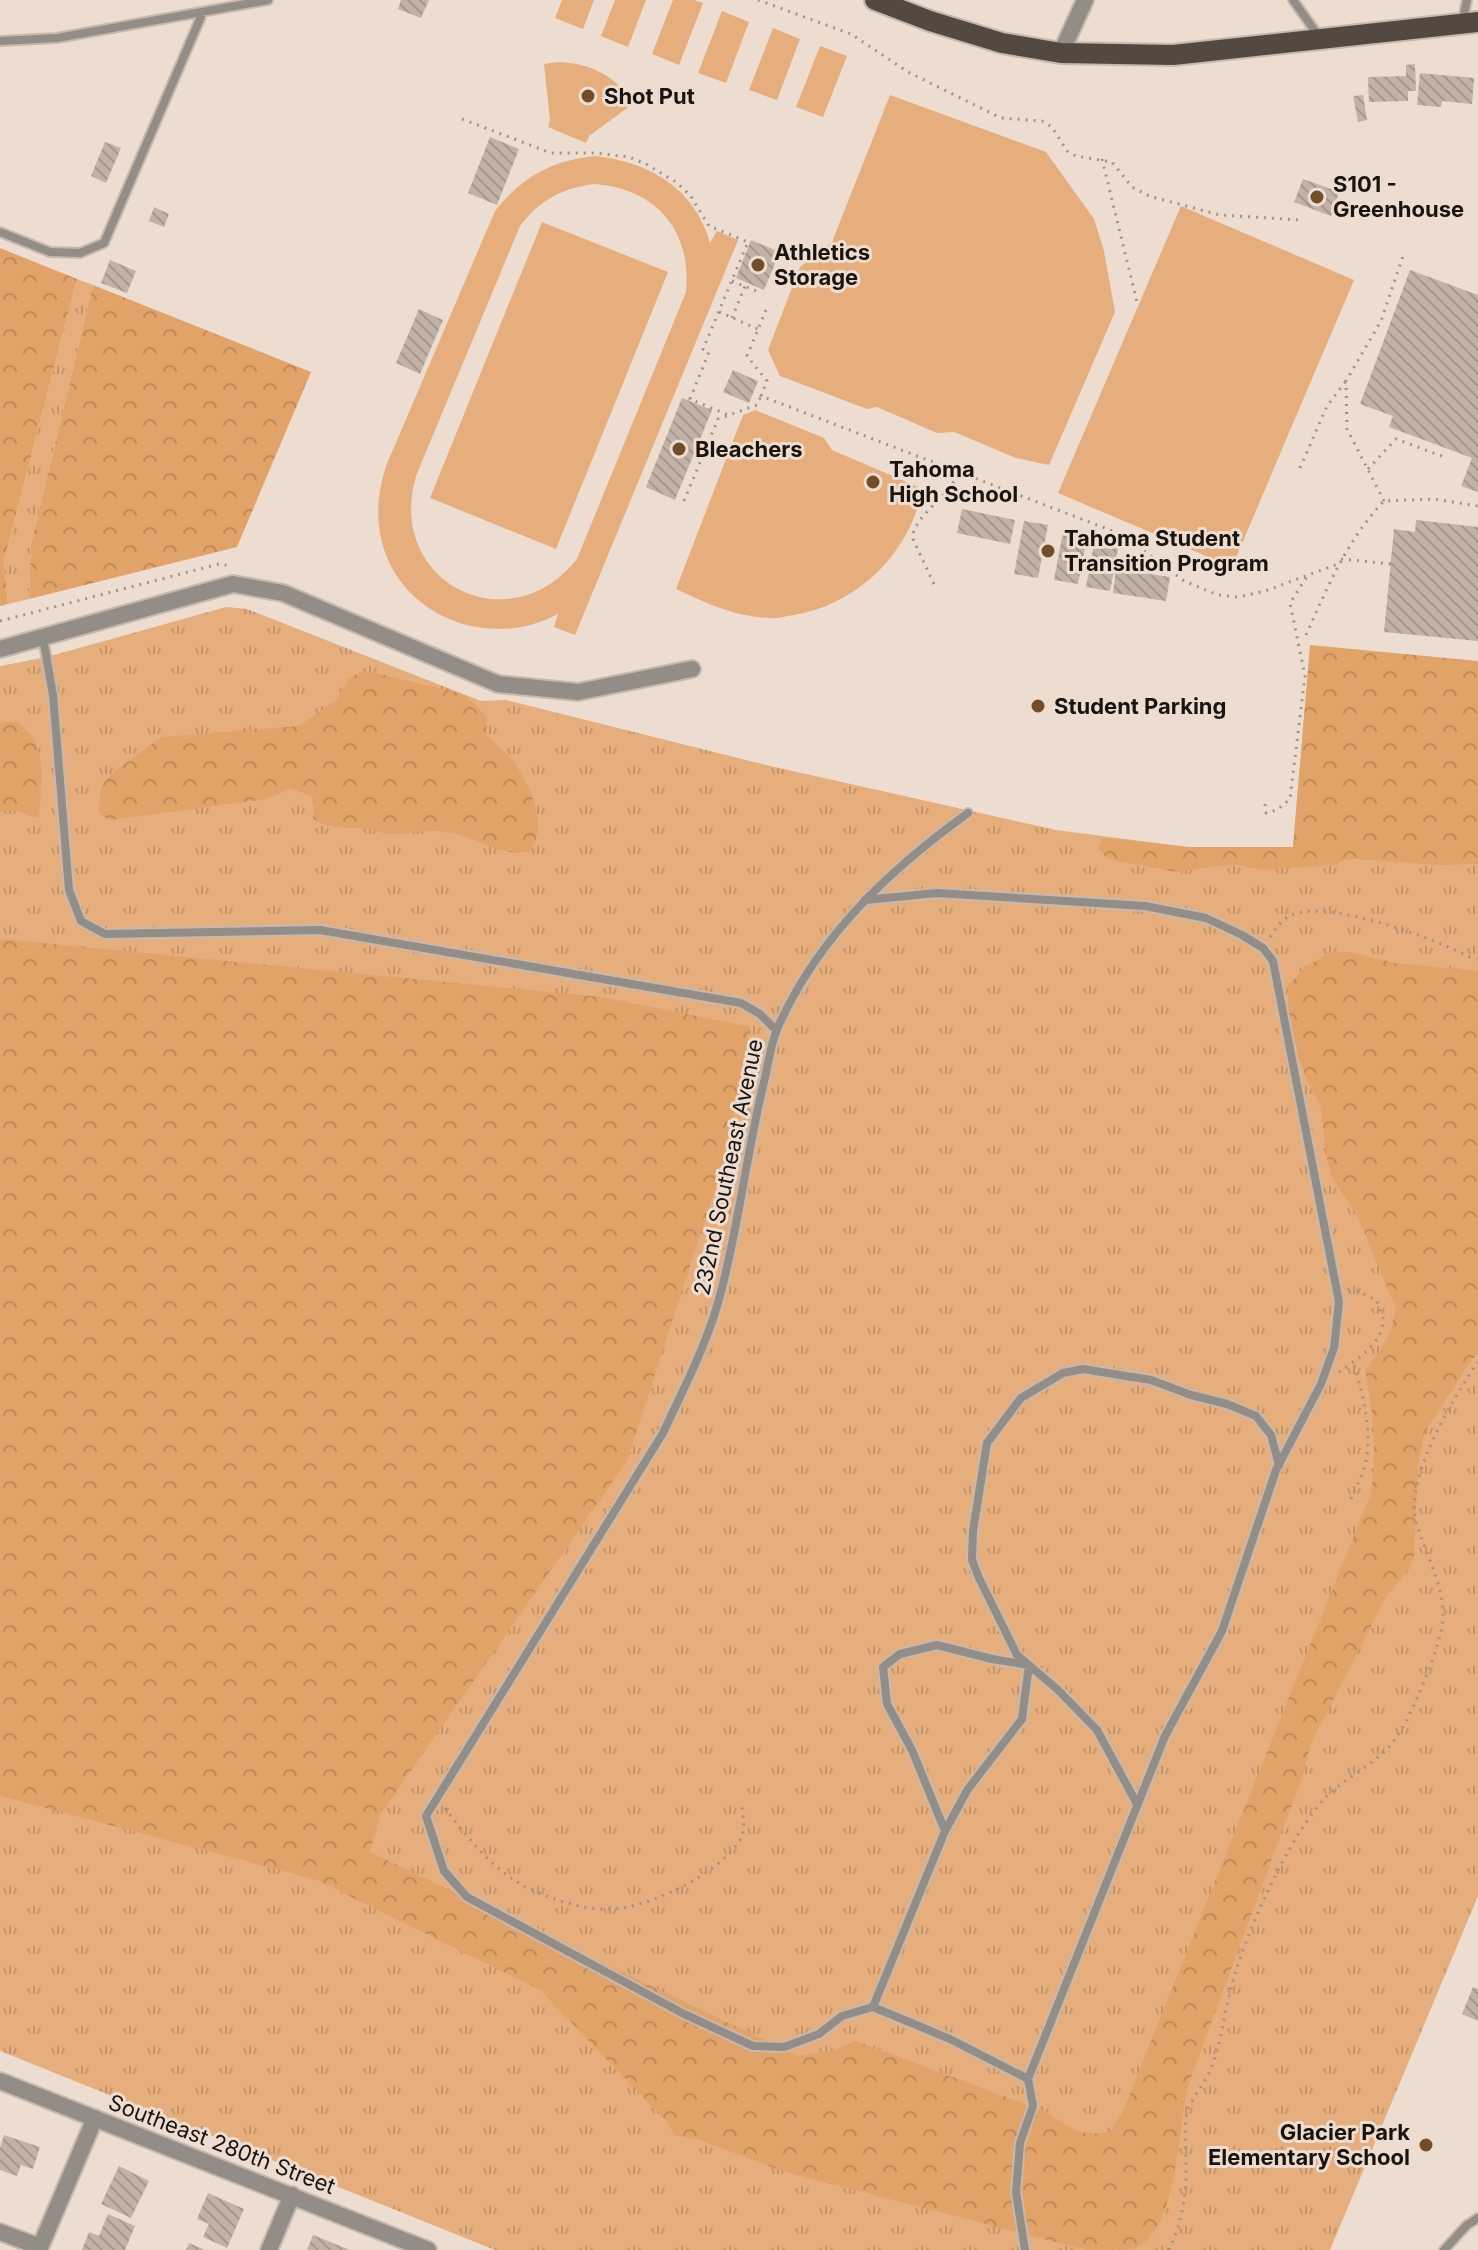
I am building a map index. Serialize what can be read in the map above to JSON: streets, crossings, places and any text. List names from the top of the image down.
{
  "streets": {
    "street": ["Southeast 280th Street"],
    "lane": ["232nd Southeast Avenue"]
  },
  "places": [
    "Shot Put",
    "S101 - Greenhouse",
    "Athletics Storage",
    "Bleachers",
    "Tahoma High School",
    "Tahoma Student Transition Program",
    "Student Parking",
    "Glacier Park Elementary School"
  ]
}
